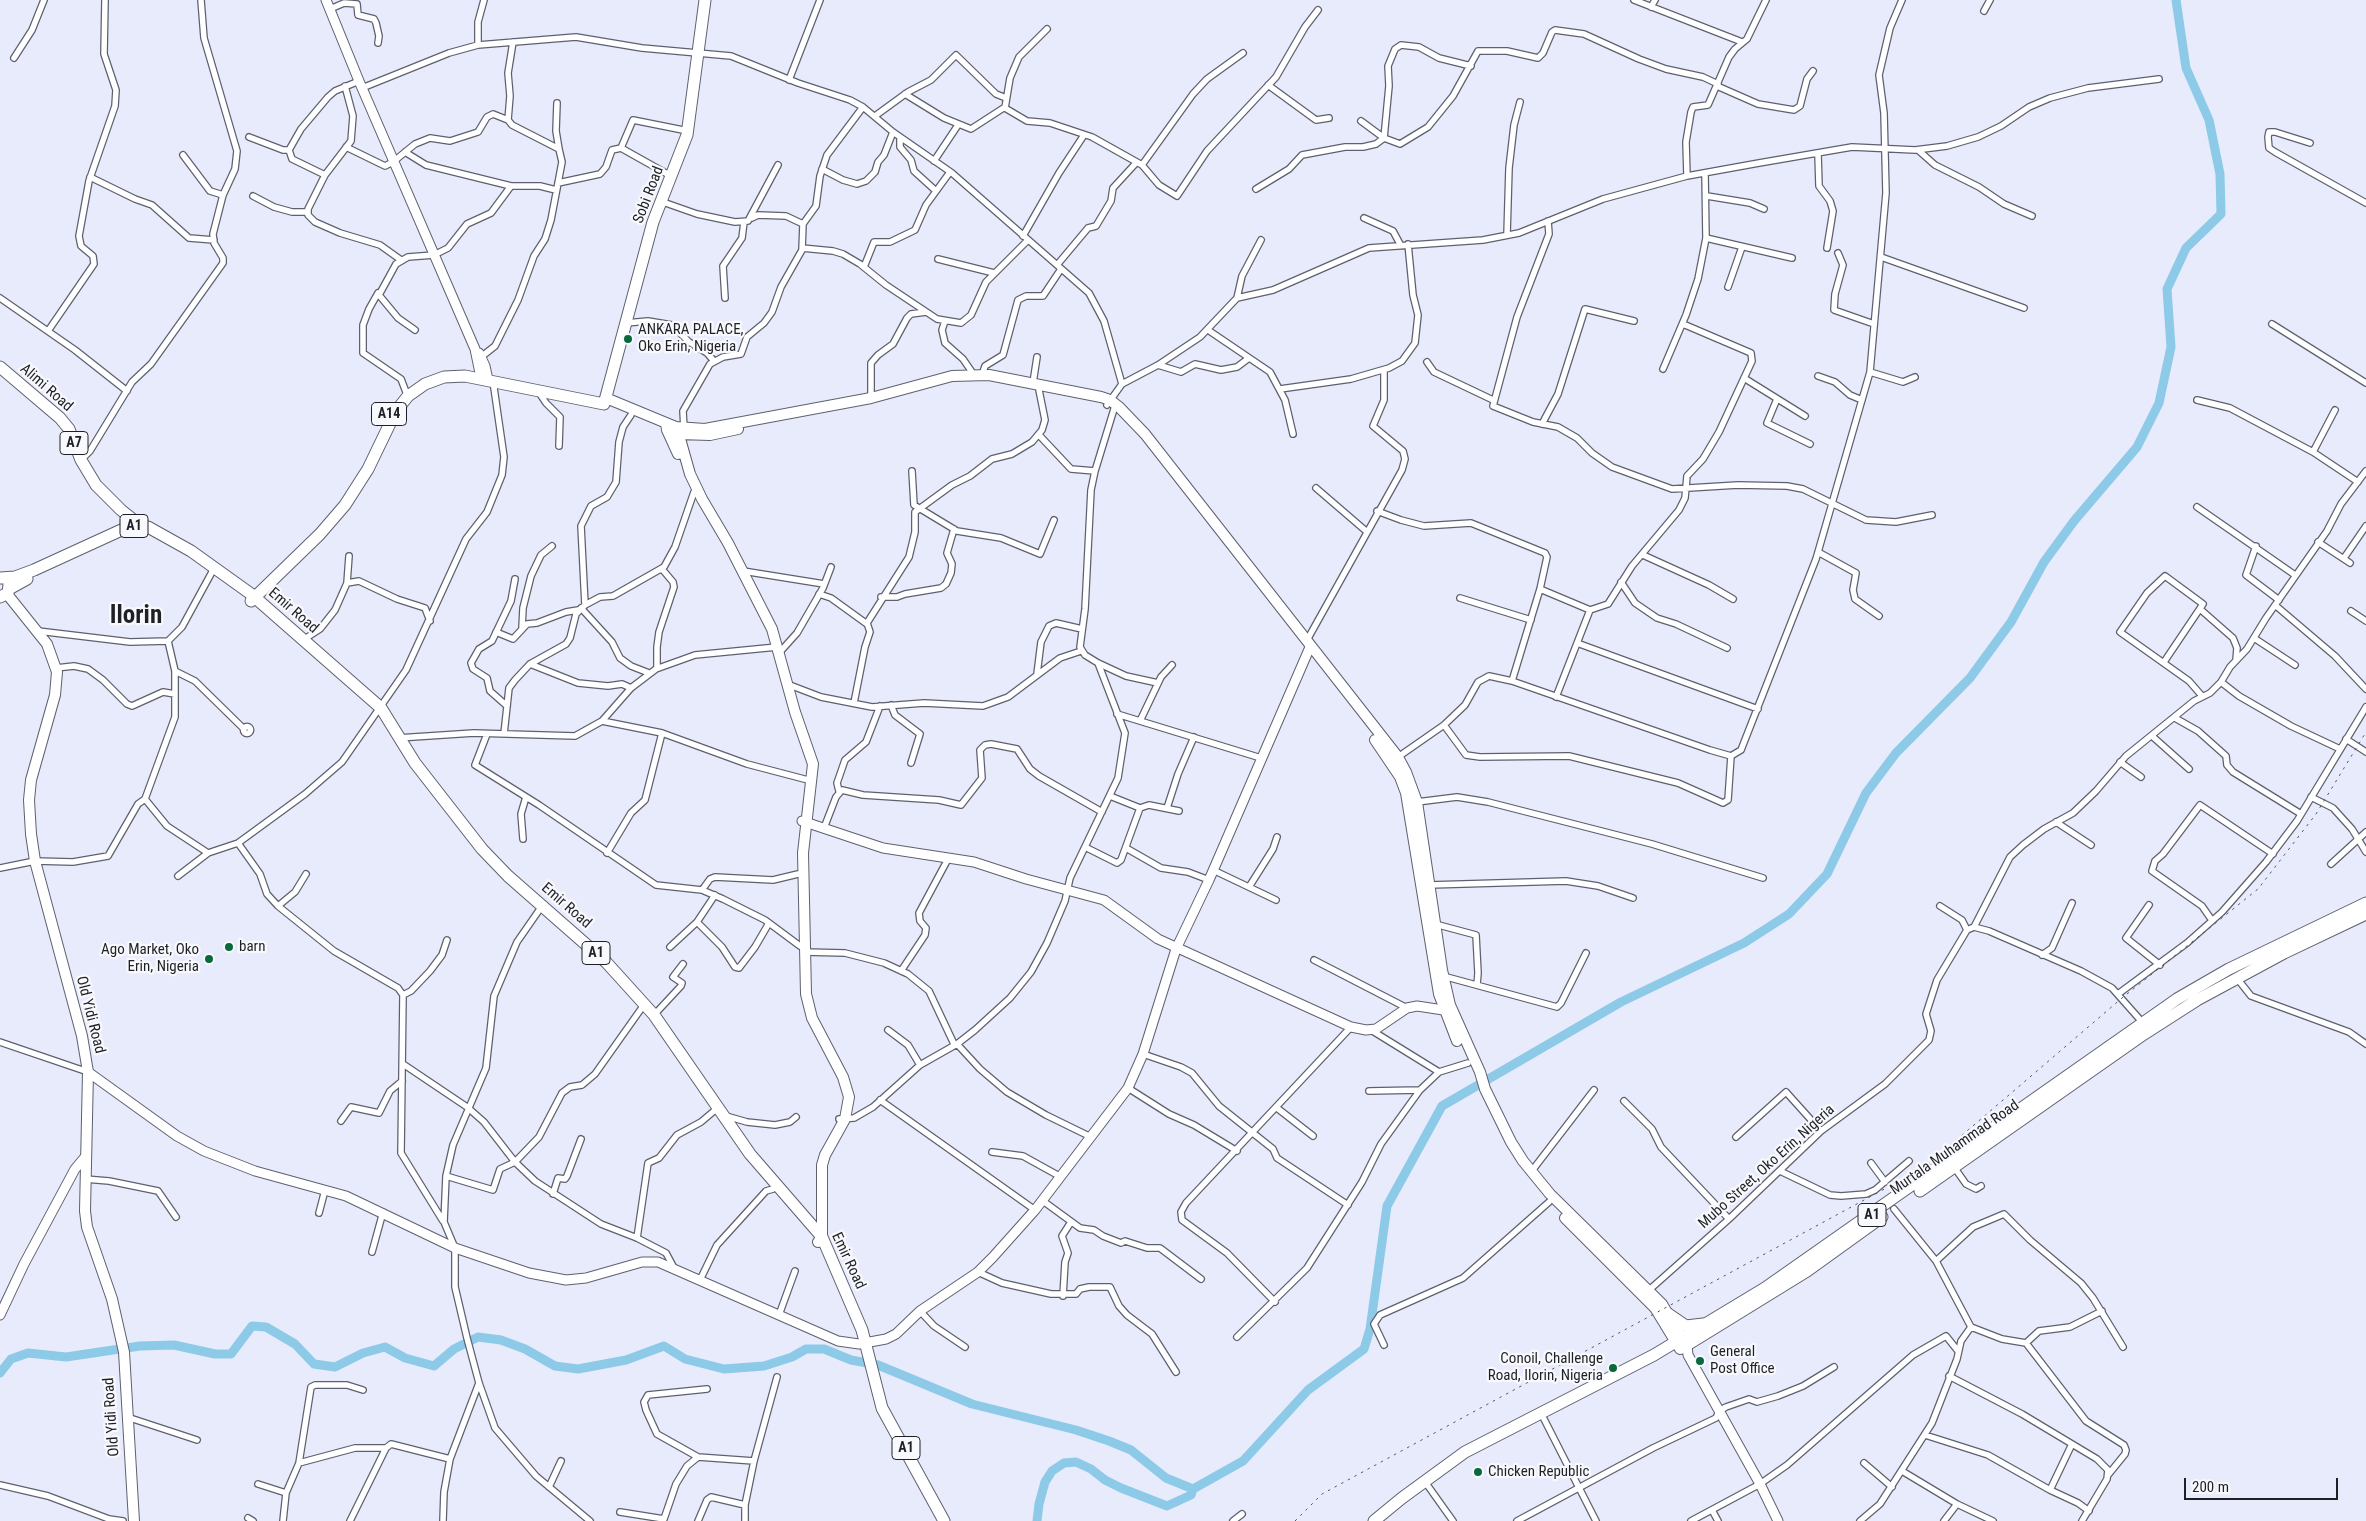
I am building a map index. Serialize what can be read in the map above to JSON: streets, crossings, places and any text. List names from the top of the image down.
{
  "streets": {
    "highway": [
      "Sobi Road",
      "Alimi Road",
      "A14",
      "A7",
      "A1",
      "Emir Road",
      "Murtala Muhammad Road"
    ],
    "main road": ["Old Yidi Road"],
    "street": ["Mubo Street, Oko Erin, Nigeria"]
  },
  "crossings": [
    ["Sobi Road", "A14"],
    ["Alimi Road", "A7"],
    ["Alimi Road", "Emir Road"],
    ["A14", "Emir Road"],
    ["A7", "Emir Road"],
    ["Emir Road", "Old Yidi Road"]
  ],
  "districts": ["Ilorin"],
  "places": [
    "ANKARA PALACE, Oko Erin, Nigeria",
    "barn",
    "Ago Market, Oko Erin, Nigeria",
    "General Post Office",
    "Conoil, Challenge Road, Ilorin, Nigeria",
    "Chicken Republic"
  ],
  "scale_bar": "200 m"
}
